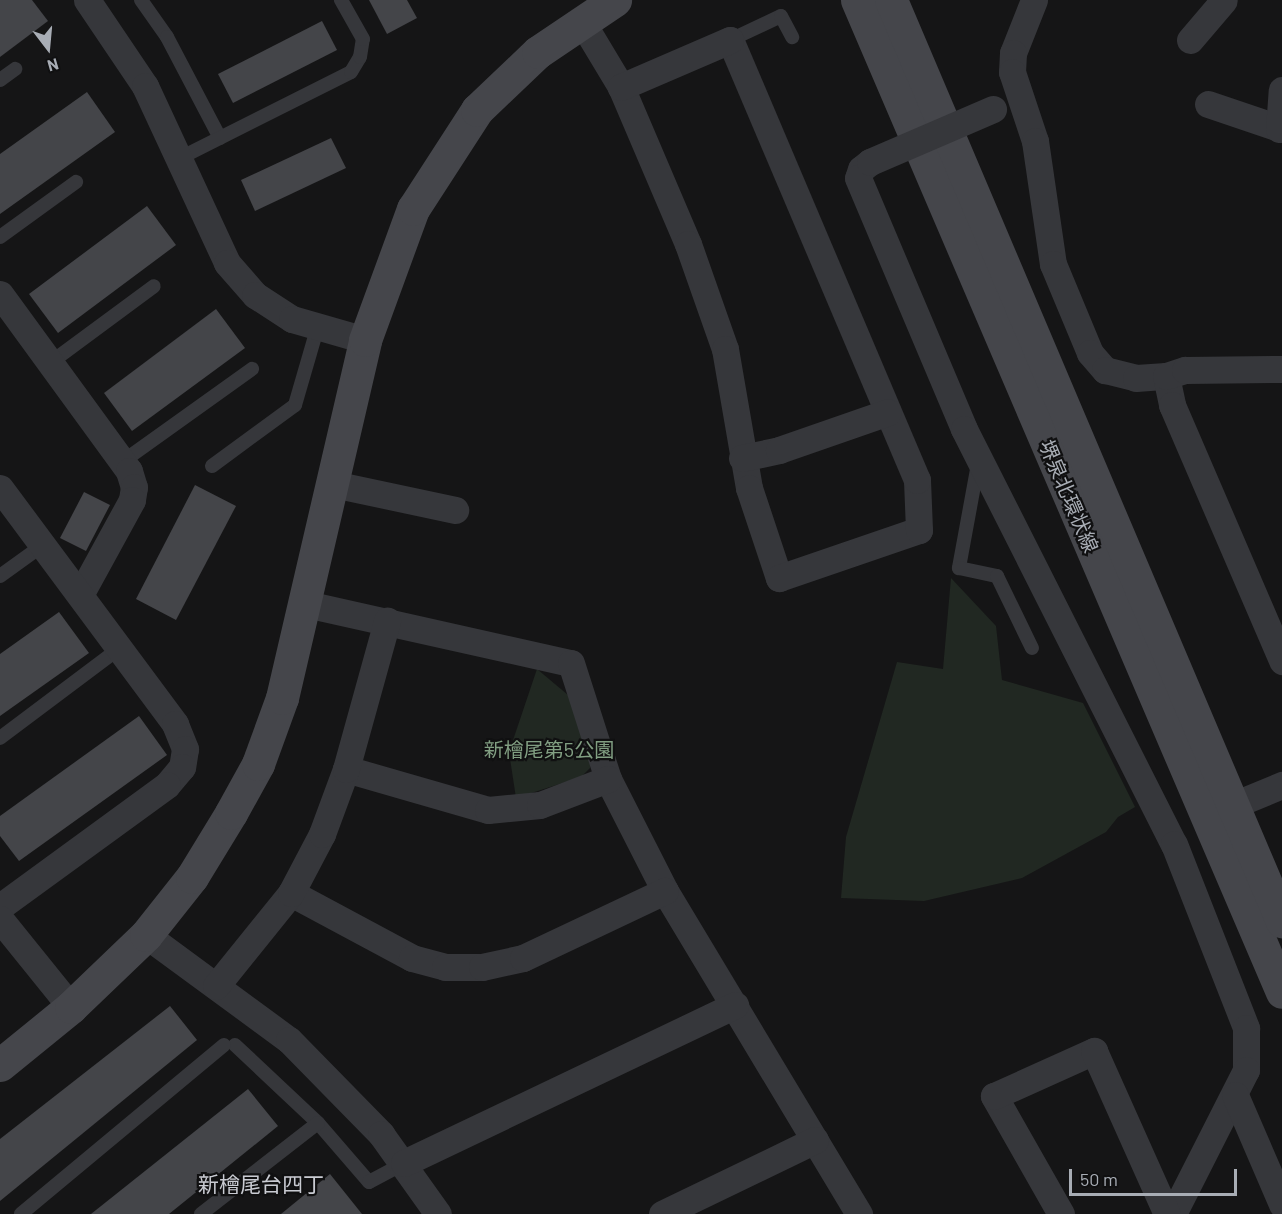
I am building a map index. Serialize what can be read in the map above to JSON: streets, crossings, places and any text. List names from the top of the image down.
{
  "streets": {
    "main road": ["堺泉北環状線"]
  },
  "districts": ["新檜尾台四丁"],
  "parks": ["新檜尾第5公園"],
  "scale_bar": "50 m",
  "north": "bottom"
}
